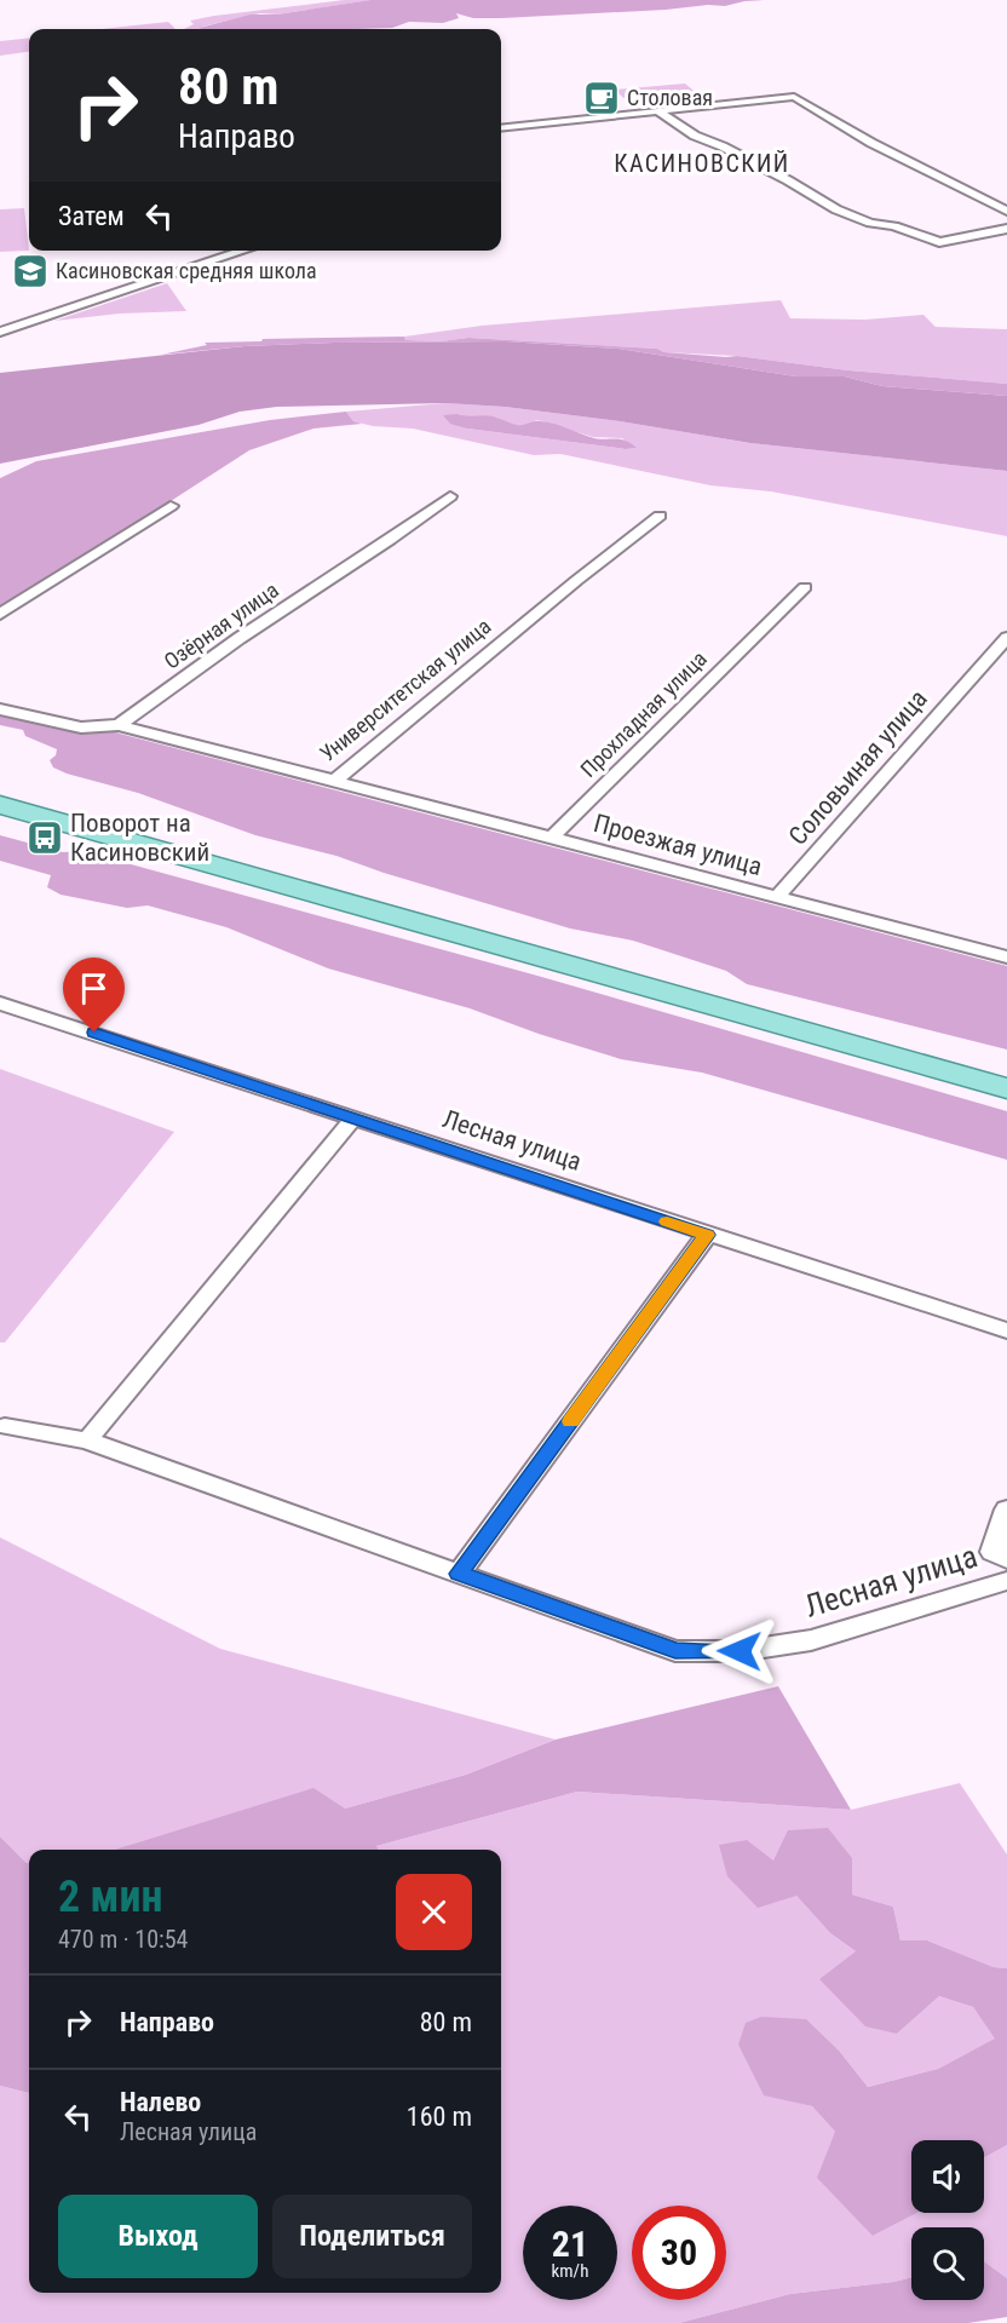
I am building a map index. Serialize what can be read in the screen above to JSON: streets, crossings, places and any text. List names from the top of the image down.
{
  "streets": {
    "street": [
      "Озёрная улица",
      "Университетская улица",
      "Прохладная улица",
      "Соловьиная улица",
      "Проезжая улица",
      "Лесная улица"
    ]
  },
  "crossings": [
    ["Озёрная улица", "Университетская улица"],
    ["Университетская улица", "Проезжая улица"],
    ["Прохладная улица", "Проезжая улица"],
    ["Соловьиная улица", "Проезжая улица"]
  ],
  "districts": ["КАСИНОВСКИЙ"],
  "places": {
    "cafe": ["Столовая"],
    "school or university": ["Касиновская средняя школа"],
    "bus stop": ["Поворот на Касиновский"]
  },
  "page": {
    "turn": ["80 m", "Направо"],
    "then": "Затем",
    "heading": ["2 мин", "470 m · 10:54"],
    "list": [
      {
        "name": "Направо",
        "value": "80 m"
      },
      {
        "name": "Налево",
        "note": "Лесная улица",
        "value": "160 m"
      }
    ],
    "buttons": ["Выход", "Поделиться"],
    "speed": "21 km/h",
    "limit": "30"
  }
}
